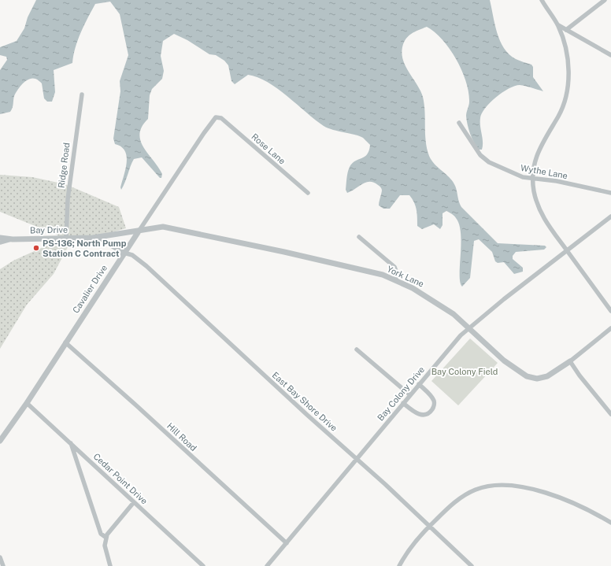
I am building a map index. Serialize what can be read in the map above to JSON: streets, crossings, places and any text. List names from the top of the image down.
{
  "streets": {
    "street": [
      "Rose Lane",
      "Ridge Road",
      "Wythe Lane",
      "Bay Drive",
      "York Lane",
      "Cavalier Drive",
      "Bay Colony Drive",
      "East Bay Shore Drive",
      "Hill Road",
      "Cedar Point Drive"
    ]
  },
  "crossings": [
    ["Rose Lane", "Cavalier Drive"],
    ["Ridge Road", "Bay Drive"],
    ["Bay Drive", "York Lane"],
    ["Bay Drive", "Cavalier Drive"],
    ["York Lane", "Cavalier Drive"],
    ["York Lane", "Bay Colony Drive"],
    ["Cavalier Drive", "East Bay Shore Drive"],
    ["Cavalier Drive", "Hill Road"],
    ["Cavalier Drive", "Cedar Point Drive"],
    ["Bay Colony Drive", "East Bay Shore Drive"],
    ["Bay Colony Drive", "Hill Road"]
  ],
  "parks": ["Bay Colony Field"],
  "places": ["PS-136; North Pump Station C Contract"]
}
